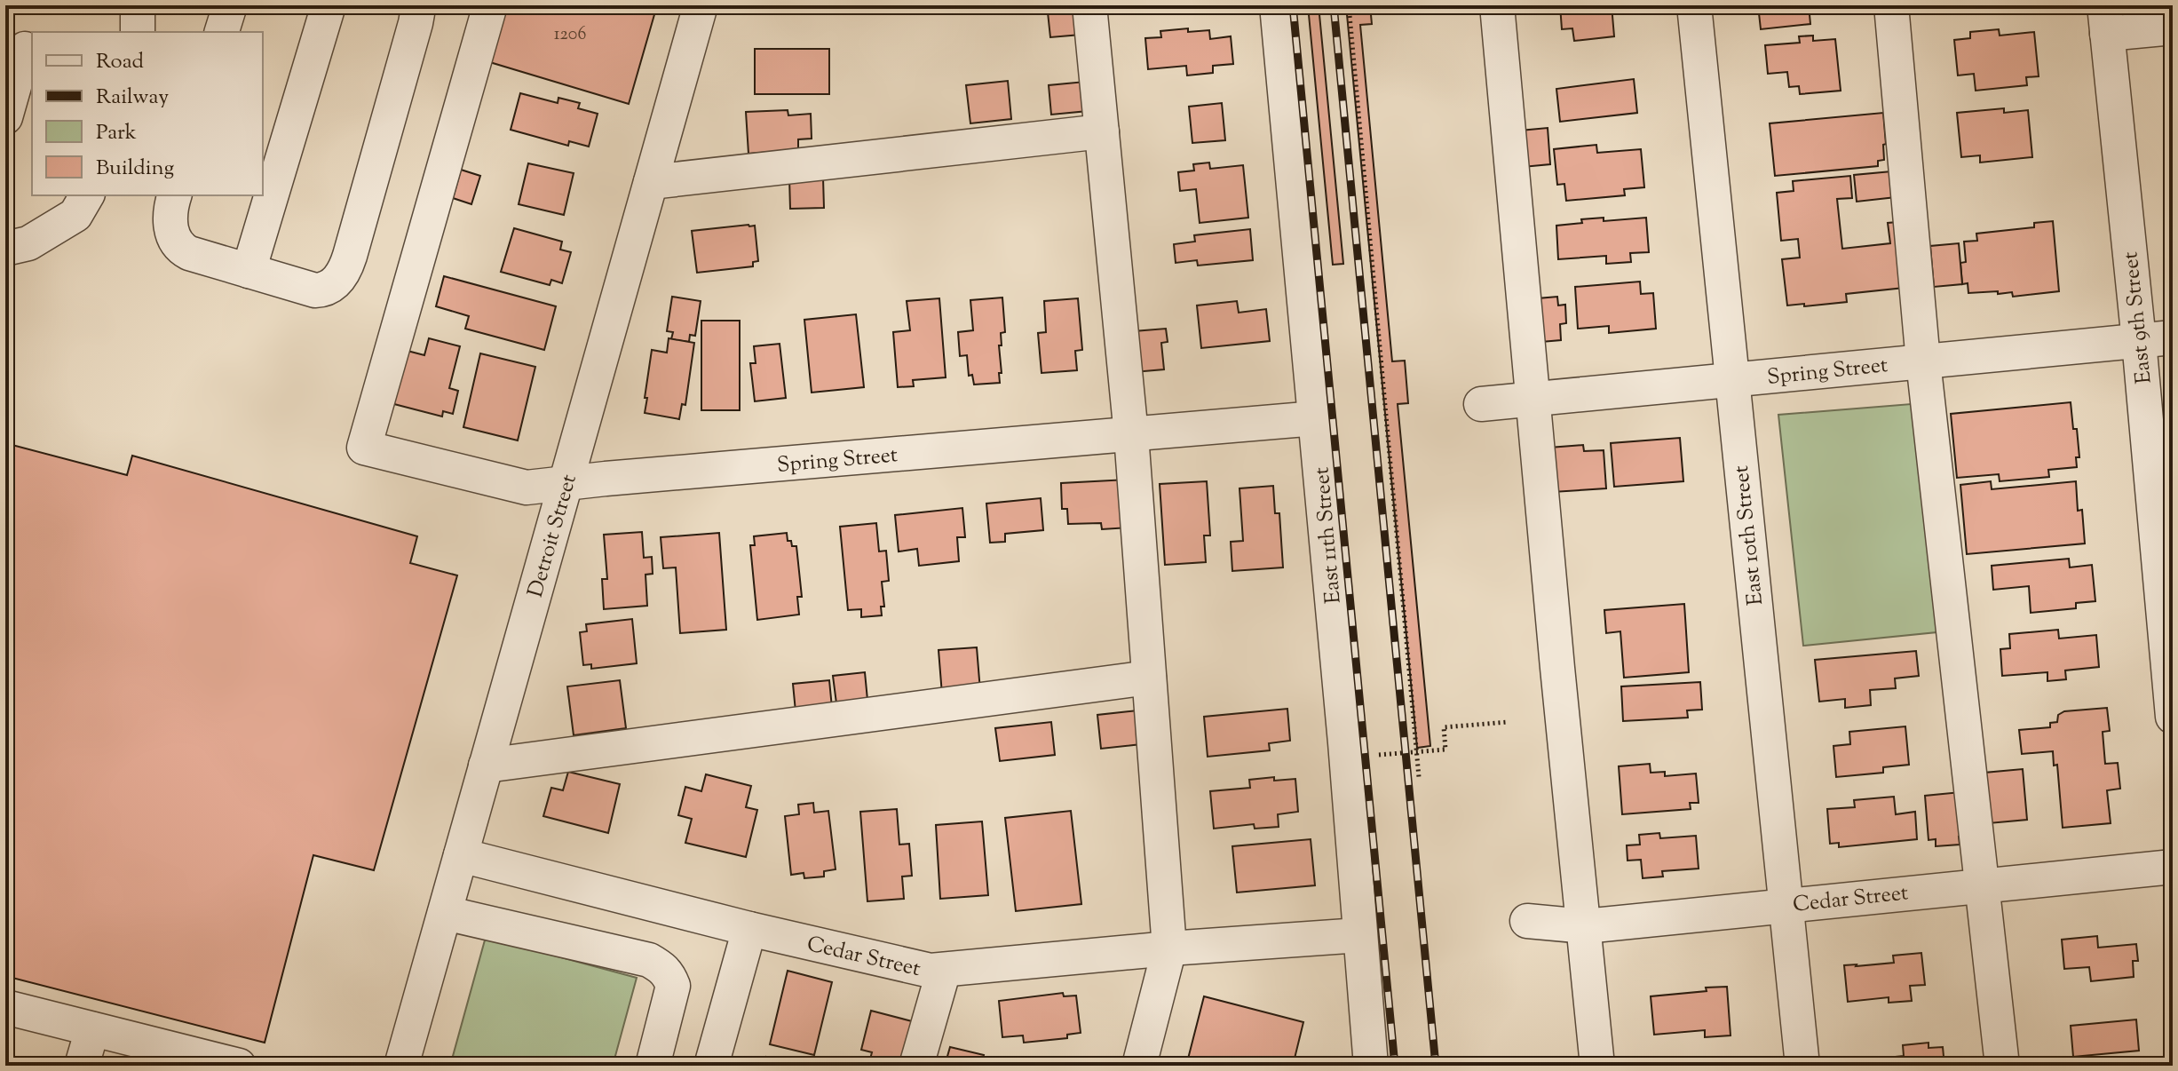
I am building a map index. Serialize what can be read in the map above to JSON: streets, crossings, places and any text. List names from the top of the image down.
{
  "streets": {
    "street": [
      "East 9th Street",
      "Spring Street",
      "Detroit Street",
      "East 11th Street",
      "East 10th Street",
      "Cedar Street"
    ]
  },
  "crossings": [
    ["East 9th Street", "Spring Street"],
    ["Spring Street", "Detroit Street"],
    ["Spring Street", "East 11th Street"],
    ["Spring Street", "East 10th Street"],
    ["Detroit Street", "Cedar Street"],
    ["East 11th Street", "Cedar Street"],
    ["East 10th Street", "Cedar Street"]
  ],
  "house_numbers": ["1206"],
  "legend": [
    "Road",
    "Railway",
    "Park",
    "Building"
  ]
}
